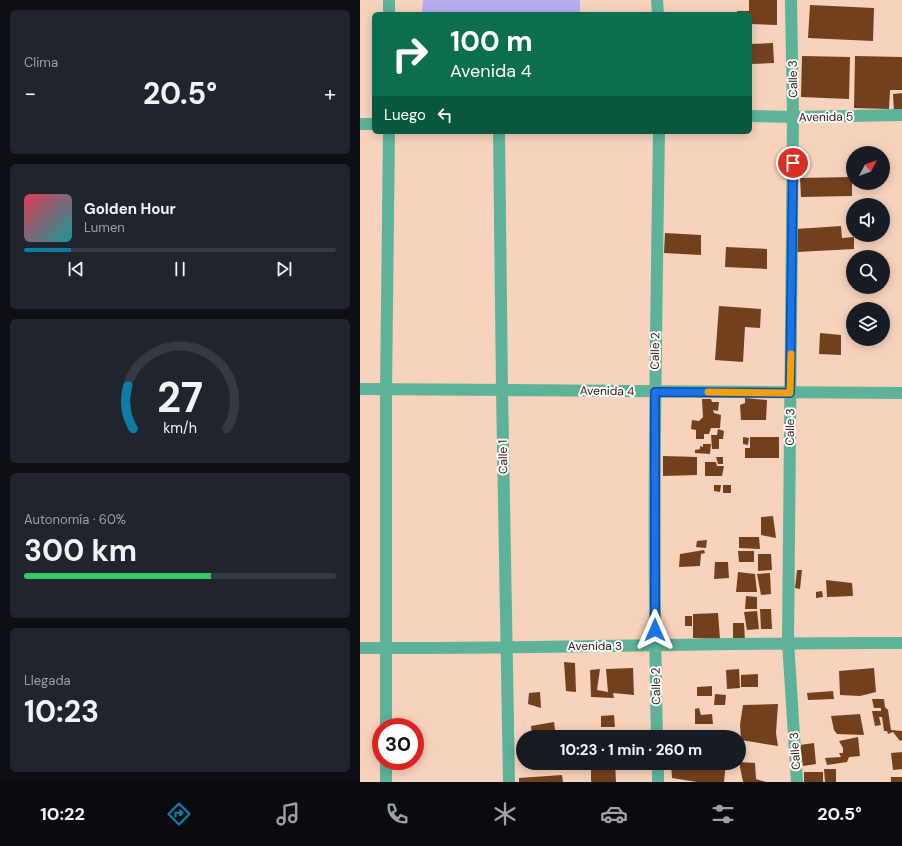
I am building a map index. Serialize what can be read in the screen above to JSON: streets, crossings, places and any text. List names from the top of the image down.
{
  "streets": {
    "street": [
      "Calle 3",
      "Avenida 5",
      "Calle 2",
      "Avenida 4",
      "Calle 1",
      "Avenida 3"
    ]
  },
  "crossings": [
    ["Calle 3", "Avenida 5"],
    ["Calle 3", "Avenida 4"],
    ["Calle 3", "Avenida 3"],
    ["Calle 2", "Avenida 4"],
    ["Calle 2", "Avenida 3"],
    ["Avenida 4", "Calle 1"],
    ["Calle 1", "Avenida 3"]
  ],
  "north": "top right",
  "page": {
    "tile": [
      "Clima",
      ["Autonomía · 60%", "300 km"],
      ["Llegada", "10:23"]
    ],
    "turn": ["100 m", "Avenida 4"],
    "heat": ["−", "20.5°", "+"],
    "then": "Luego",
    "song": ["Golden Hour", "Lumen"],
    "limit": "30",
    "trip": "10:23 · 1 min · 260 m",
    "tabs": ["10:22", "20.5°"],
    "gauge": ["27", "km/h"]
  }
}
